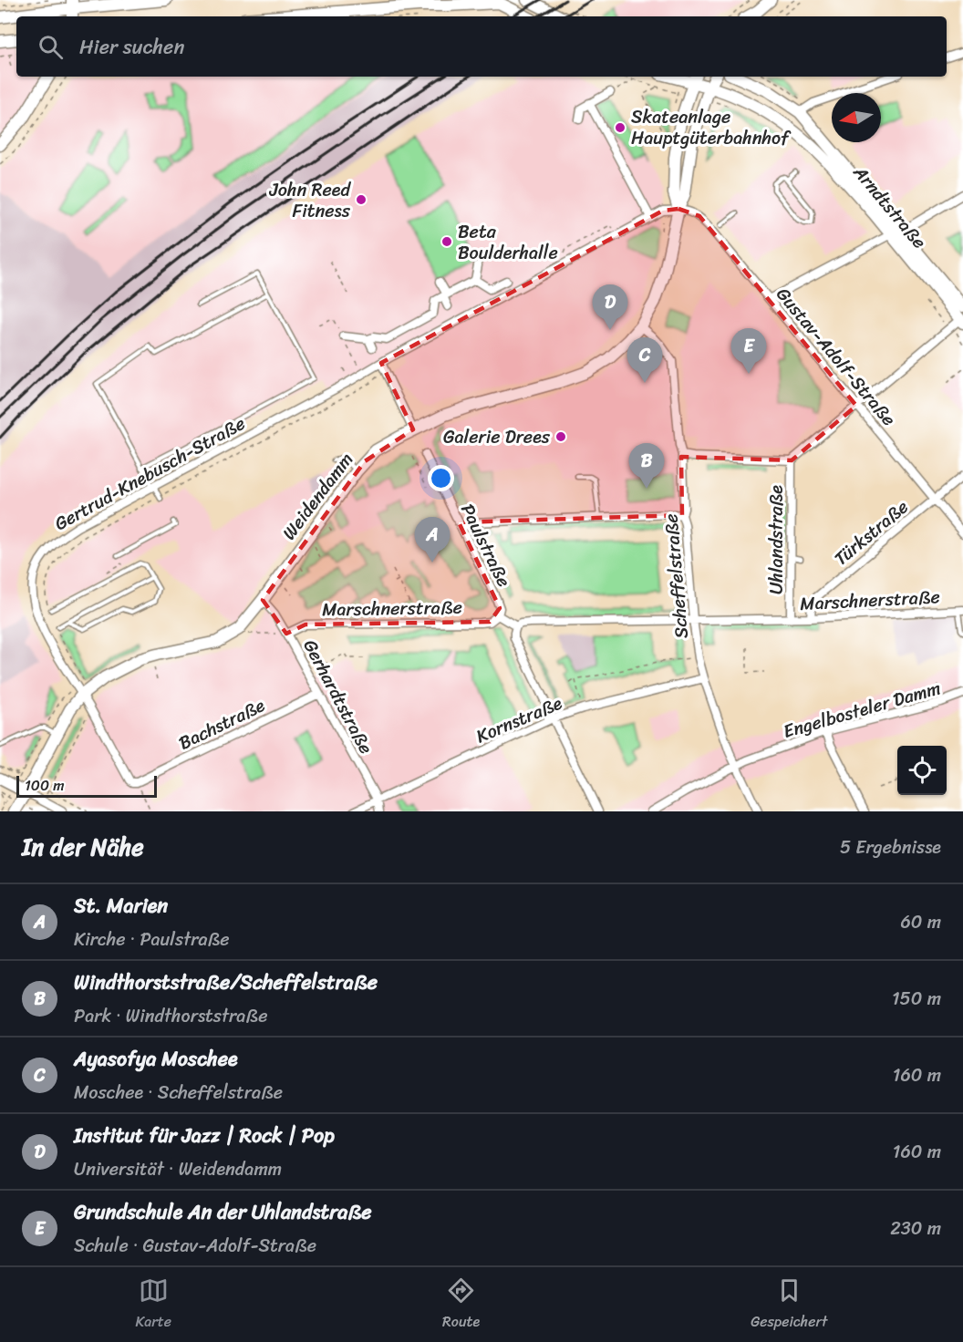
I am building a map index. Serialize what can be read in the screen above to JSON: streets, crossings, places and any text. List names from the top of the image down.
{
  "streets": {
    "main road": ["Arndtstraße", "Weidendamm"],
    "street": [
      "Gustav-Adolf-Straße",
      "Gertrud-Knebusch-Straße",
      "Türkstraße",
      "Uhlandstraße",
      "Paulstraße",
      "Scheffelstraße",
      "Marschnerstraße",
      "Gerhardtstraße",
      "Engelbosteler Damm",
      "Kornstraße",
      "Bachstraße"
    ]
  },
  "crossings": [
    ["Arndtstraße", "Weidendamm"],
    ["Gustav-Adolf-Straße", "Gertrud-Knebusch-Straße"],
    ["Gustav-Adolf-Straße", "Weidendamm"],
    ["Gustav-Adolf-Straße", "Türkstraße"],
    ["Gertrud-Knebusch-Straße", "Weidendamm"],
    ["Gertrud-Knebusch-Straße", "Bachstraße"],
    ["Weidendamm", "Scheffelstraße"],
    ["Weidendamm", "Gerhardtstraße"],
    ["Türkstraße", "Marschnerstraße"],
    ["Uhlandstraße", "Marschnerstraße"],
    ["Paulstraße", "Marschnerstraße"],
    ["Scheffelstraße", "Marschnerstraße"],
    ["Scheffelstraße", "Engelbosteler Damm"],
    ["Scheffelstraße", "Kornstraße"],
    ["Marschnerstraße", "Gerhardtstraße"],
    ["Gerhardtstraße", "Kornstraße"],
    ["Gerhardtstraße", "Bachstraße"]
  ],
  "places": [
    "Skateanlage Hauptgüterbahnhof",
    "John Reed Fitness",
    "Beta Boulderhalle",
    "Galerie Drees"
  ],
  "scale_bar": "100 m",
  "north": "left",
  "page": {
    "search": "Hier suchen",
    "pins": [
      "D",
      "E",
      "C",
      "B",
      "A"
    ],
    "scale": "100 m",
    "heading": ["In der Nähe", "5 Ergebnisse"],
    "list": [
      {
        "mark": "A",
        "name": "St. Marien",
        "note": "Kirche · Paulstraße",
        "value": "60 m"
      },
      {
        "mark": "B",
        "name": "Windthorststraße/Scheffelstraße",
        "note": "Park · Windthorststraße",
        "value": "150 m"
      },
      {
        "mark": "C",
        "name": "Ayasofya Moschee",
        "note": "Moschee · Scheffelstraße",
        "value": "160 m"
      },
      {
        "mark": "D",
        "name": "Institut für Jazz | Rock | Pop",
        "note": "Universität · Weidendamm",
        "value": "160 m"
      },
      {
        "mark": "E",
        "name": "Grundschule An der Uhlandstraße",
        "note": "Schule · Gustav-Adolf-Straße",
        "value": "230 m"
      }
    ],
    "nav": ["Karte", "Route", "Gespeichert"]
  }
}
